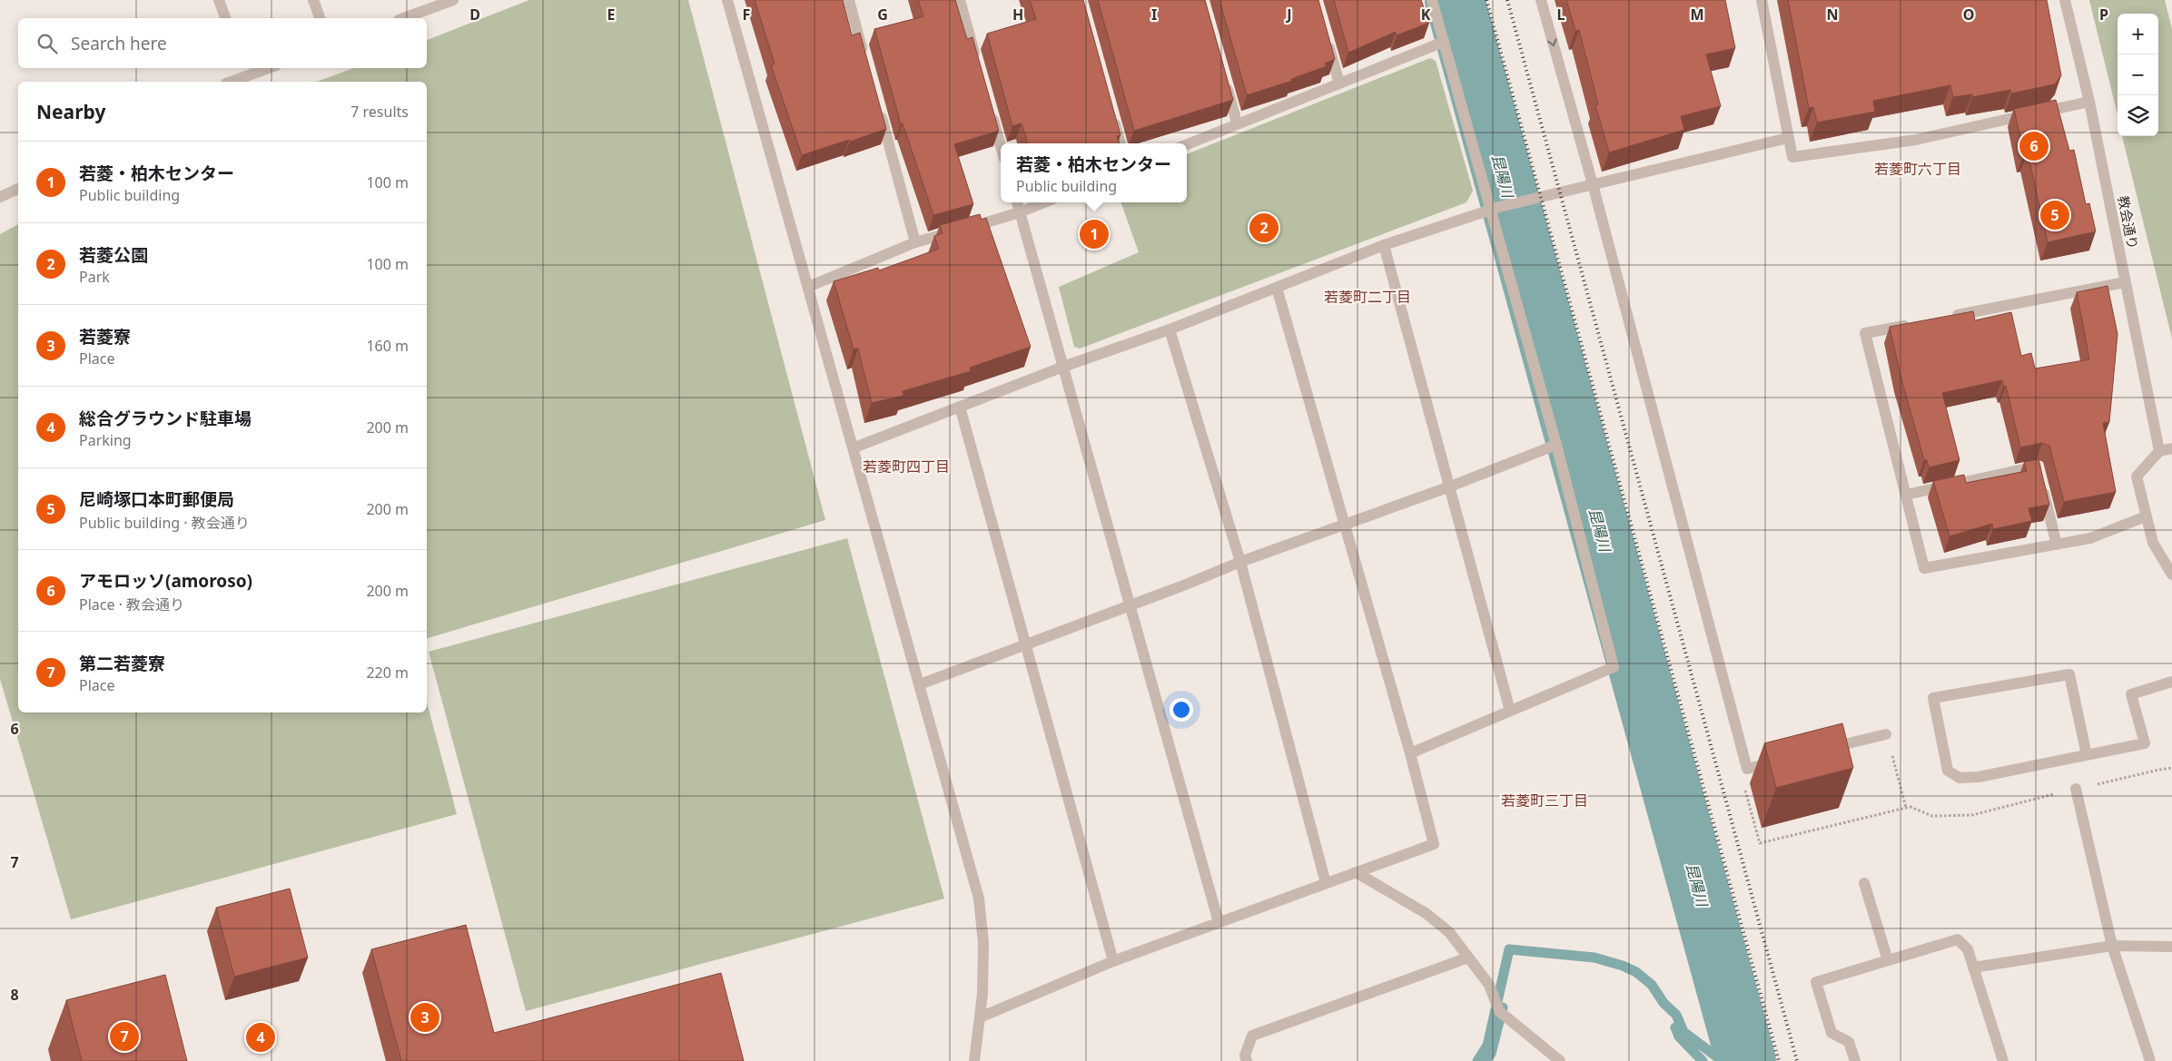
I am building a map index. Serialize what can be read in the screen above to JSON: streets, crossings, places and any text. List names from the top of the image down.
{
  "streets": {
    "street": ["教会通り"]
  },
  "districts": [
    "若菱町六丁目",
    "若菱町二丁目",
    "若菱町四丁目",
    "若菱町三丁目"
  ],
  "water": ["昆陽川"],
  "page": {
    "map_buttons": ["+", "−"],
    "search": "Search here",
    "heading": ["Nearby", "7 results"],
    "pins": [
      "6",
      "5",
      "2",
      "1",
      "3",
      "7",
      "4"
    ],
    "list": [
      {
        "mark": "1",
        "name": "若菱・柏木センター",
        "note": "Public building",
        "value": "100 m"
      },
      {
        "mark": "2",
        "name": "若菱公園",
        "note": "Park",
        "value": "100 m"
      },
      {
        "mark": "3",
        "name": "若菱寮",
        "note": "Place",
        "value": "160 m"
      },
      {
        "mark": "4",
        "name": "総合グラウンド駐車場",
        "note": "Parking",
        "value": "200 m"
      },
      {
        "mark": "5",
        "name": "尼崎塚口本町郵便局",
        "note": "Public building · 教会通り",
        "value": "200 m"
      },
      {
        "mark": "6",
        "name": "アモロッソ(amoroso)",
        "note": "Place · 教会通り",
        "value": "200 m"
      },
      {
        "mark": "7",
        "name": "第二若菱寮",
        "note": "Place",
        "value": "220 m"
      }
    ],
    "popup": ["若菱・柏木センター", "Public building"]
  },
  "grid": {
    "columns": [
      "D",
      "E",
      "F",
      "G",
      "H",
      "I",
      "J",
      "K",
      "L",
      "M",
      "N",
      "O",
      "P"
    ],
    "rows": ["6", "7", "8"]
  }
}
